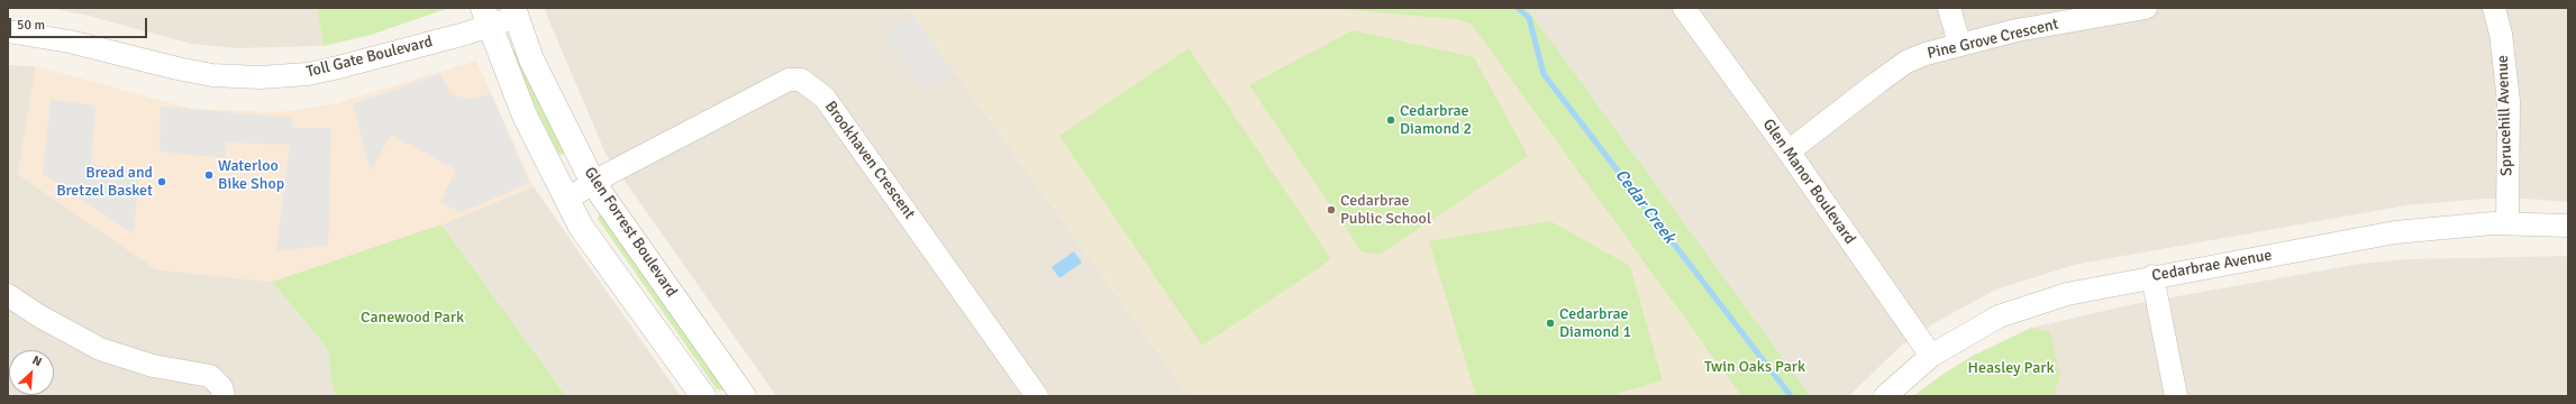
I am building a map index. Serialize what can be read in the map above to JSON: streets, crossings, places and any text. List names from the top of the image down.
{
  "streets": {
    "street": [
      "Pine Grove Crescent",
      "Toll Gate Boulevard",
      "Sprucehill Avenue",
      "Brookhaven Crescent",
      "Glen Manor Boulevard",
      "Glen Forrest Boulevard",
      "Cedarbrae Avenue"
    ]
  },
  "crossings": [
    ["Pine Grove Crescent", "Glen Manor Boulevard"],
    ["Toll Gate Boulevard", "Glen Forrest Boulevard"],
    ["Sprucehill Avenue", "Cedarbrae Avenue"],
    ["Brookhaven Crescent", "Glen Forrest Boulevard"],
    ["Glen Manor Boulevard", "Cedarbrae Avenue"]
  ],
  "water": ["Cedar Creek"],
  "parks": ["Canewood Park", "Twin Oaks Park", "Heasley Park"],
  "places": [
    "Cedarbrae Diamond 2",
    "Waterloo Bike Shop",
    "Bread and Bretzel Basket",
    "Cedarbrae Public School",
    "Cedarbrae Diamond 1"
  ],
  "scale_bar": "50 m",
  "north": "top right"
}
